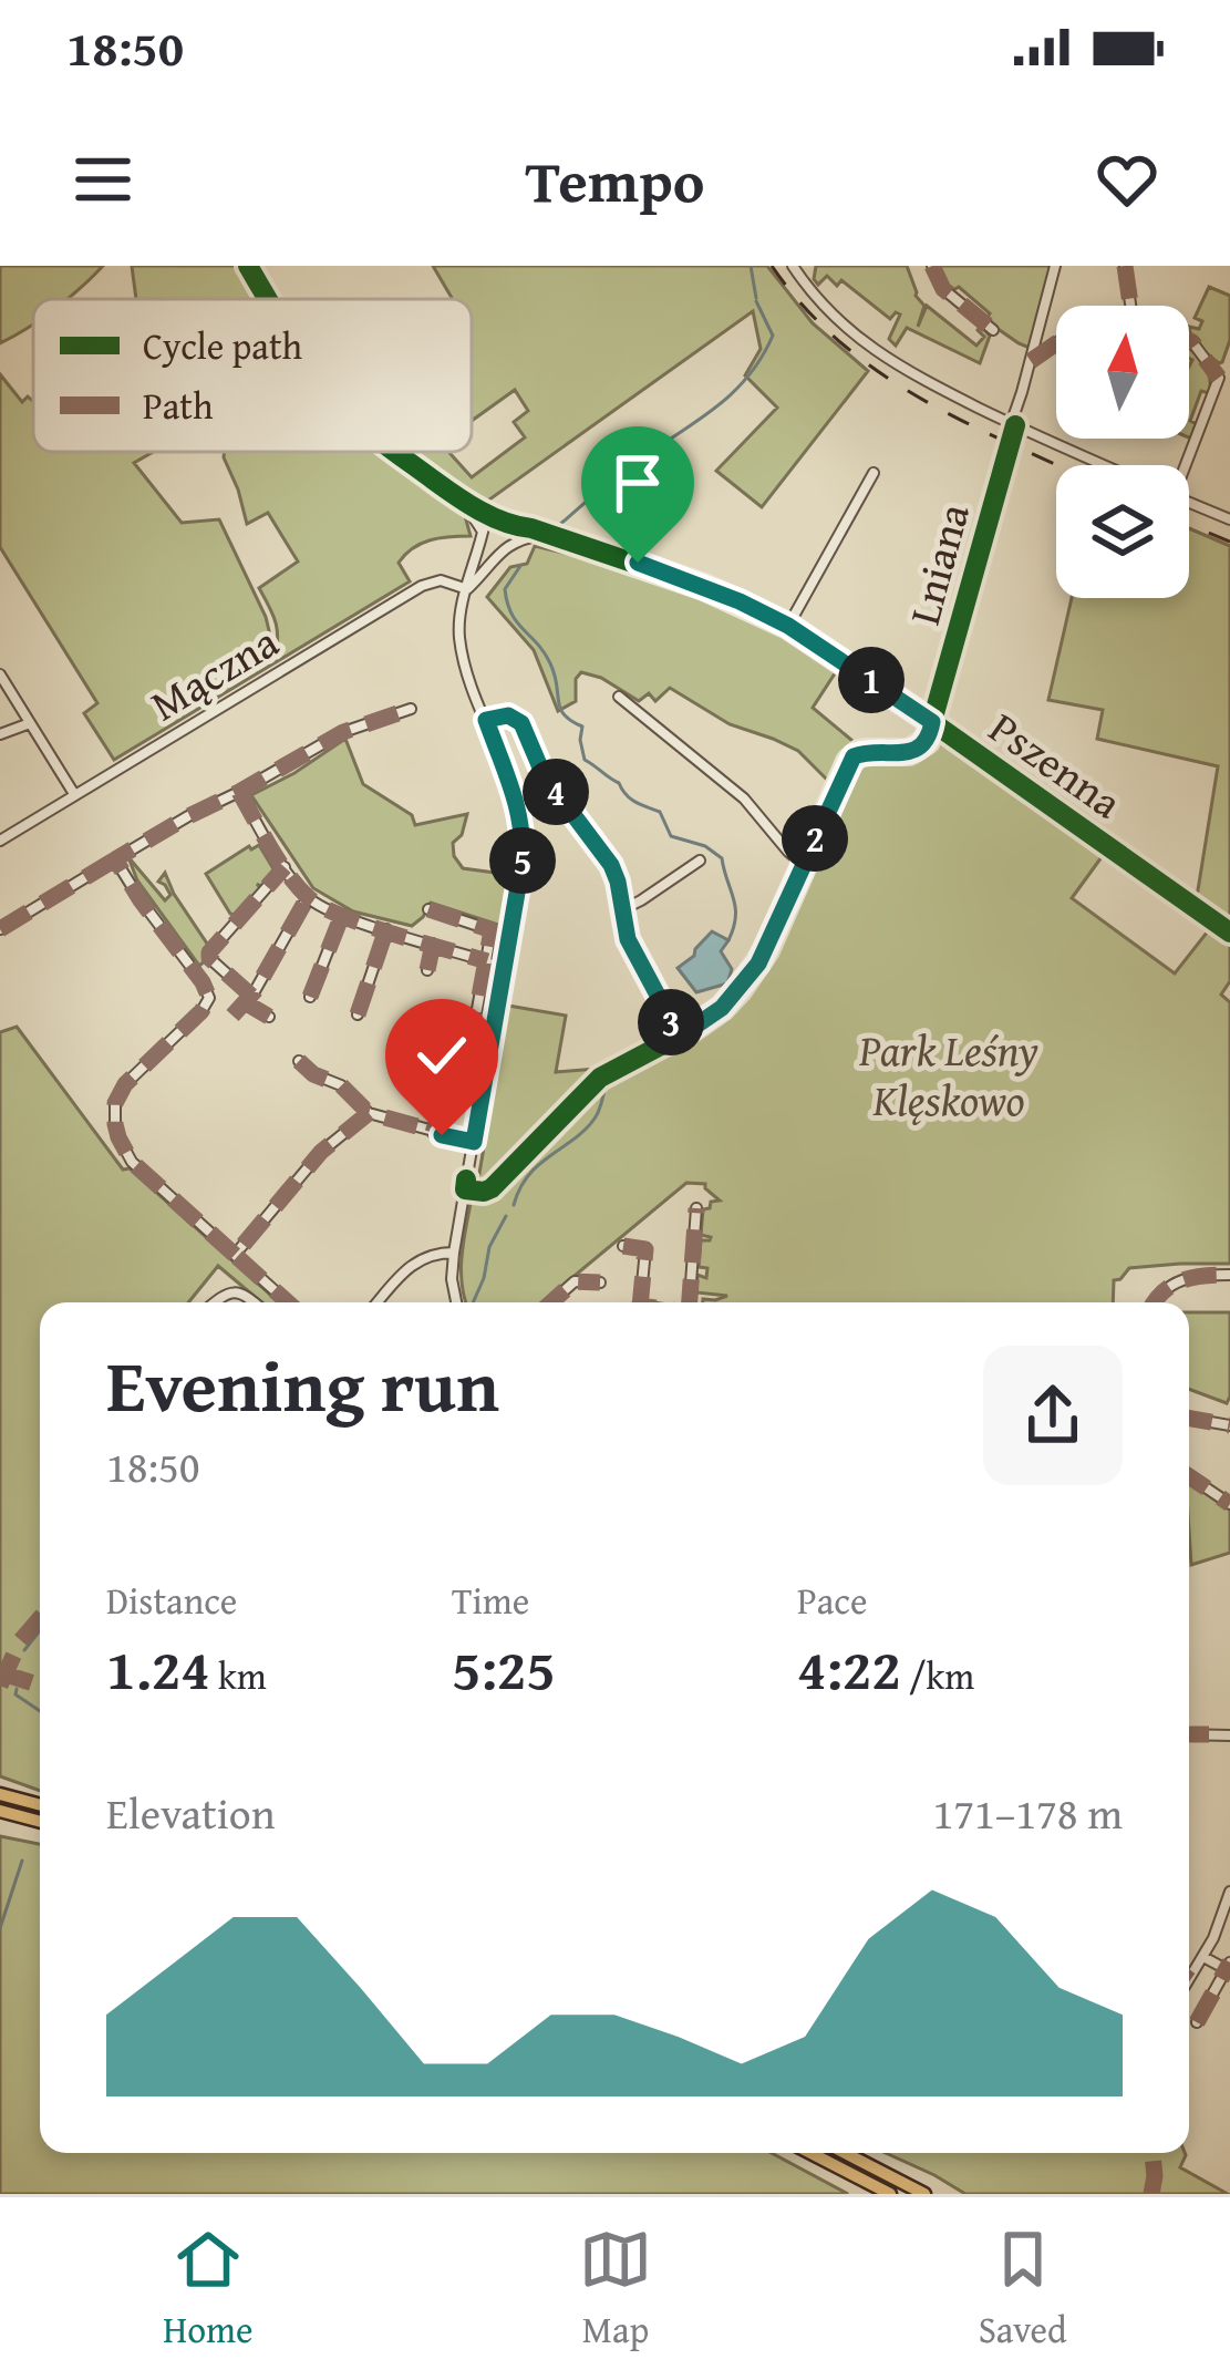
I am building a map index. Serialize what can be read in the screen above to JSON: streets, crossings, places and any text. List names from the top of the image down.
{
  "streets": {
    "street": ["Lniana", "Mączna", "Pszenna"]
  },
  "crossings": [
    ["Lniana", "Pszenna"]
  ],
  "parks": ["Park Leśny Klęskowo"],
  "legend": ["Cycle path", "Path"],
  "north": "top",
  "page": {
    "status": "18:50",
    "header": "Tempo",
    "pins": [
      "1",
      "4",
      "2",
      "5",
      "3"
    ],
    "heading": ["Evening run", "18:50"],
    "stats": [
      ["Distance", "1.24 km"],
      ["Time", "5:25"],
      ["Pace", "4:22 /km"]
    ],
    "chart": ["Elevation", "171–178 m"],
    "tabs": ["Home", "Map", "Saved"]
  }
}
